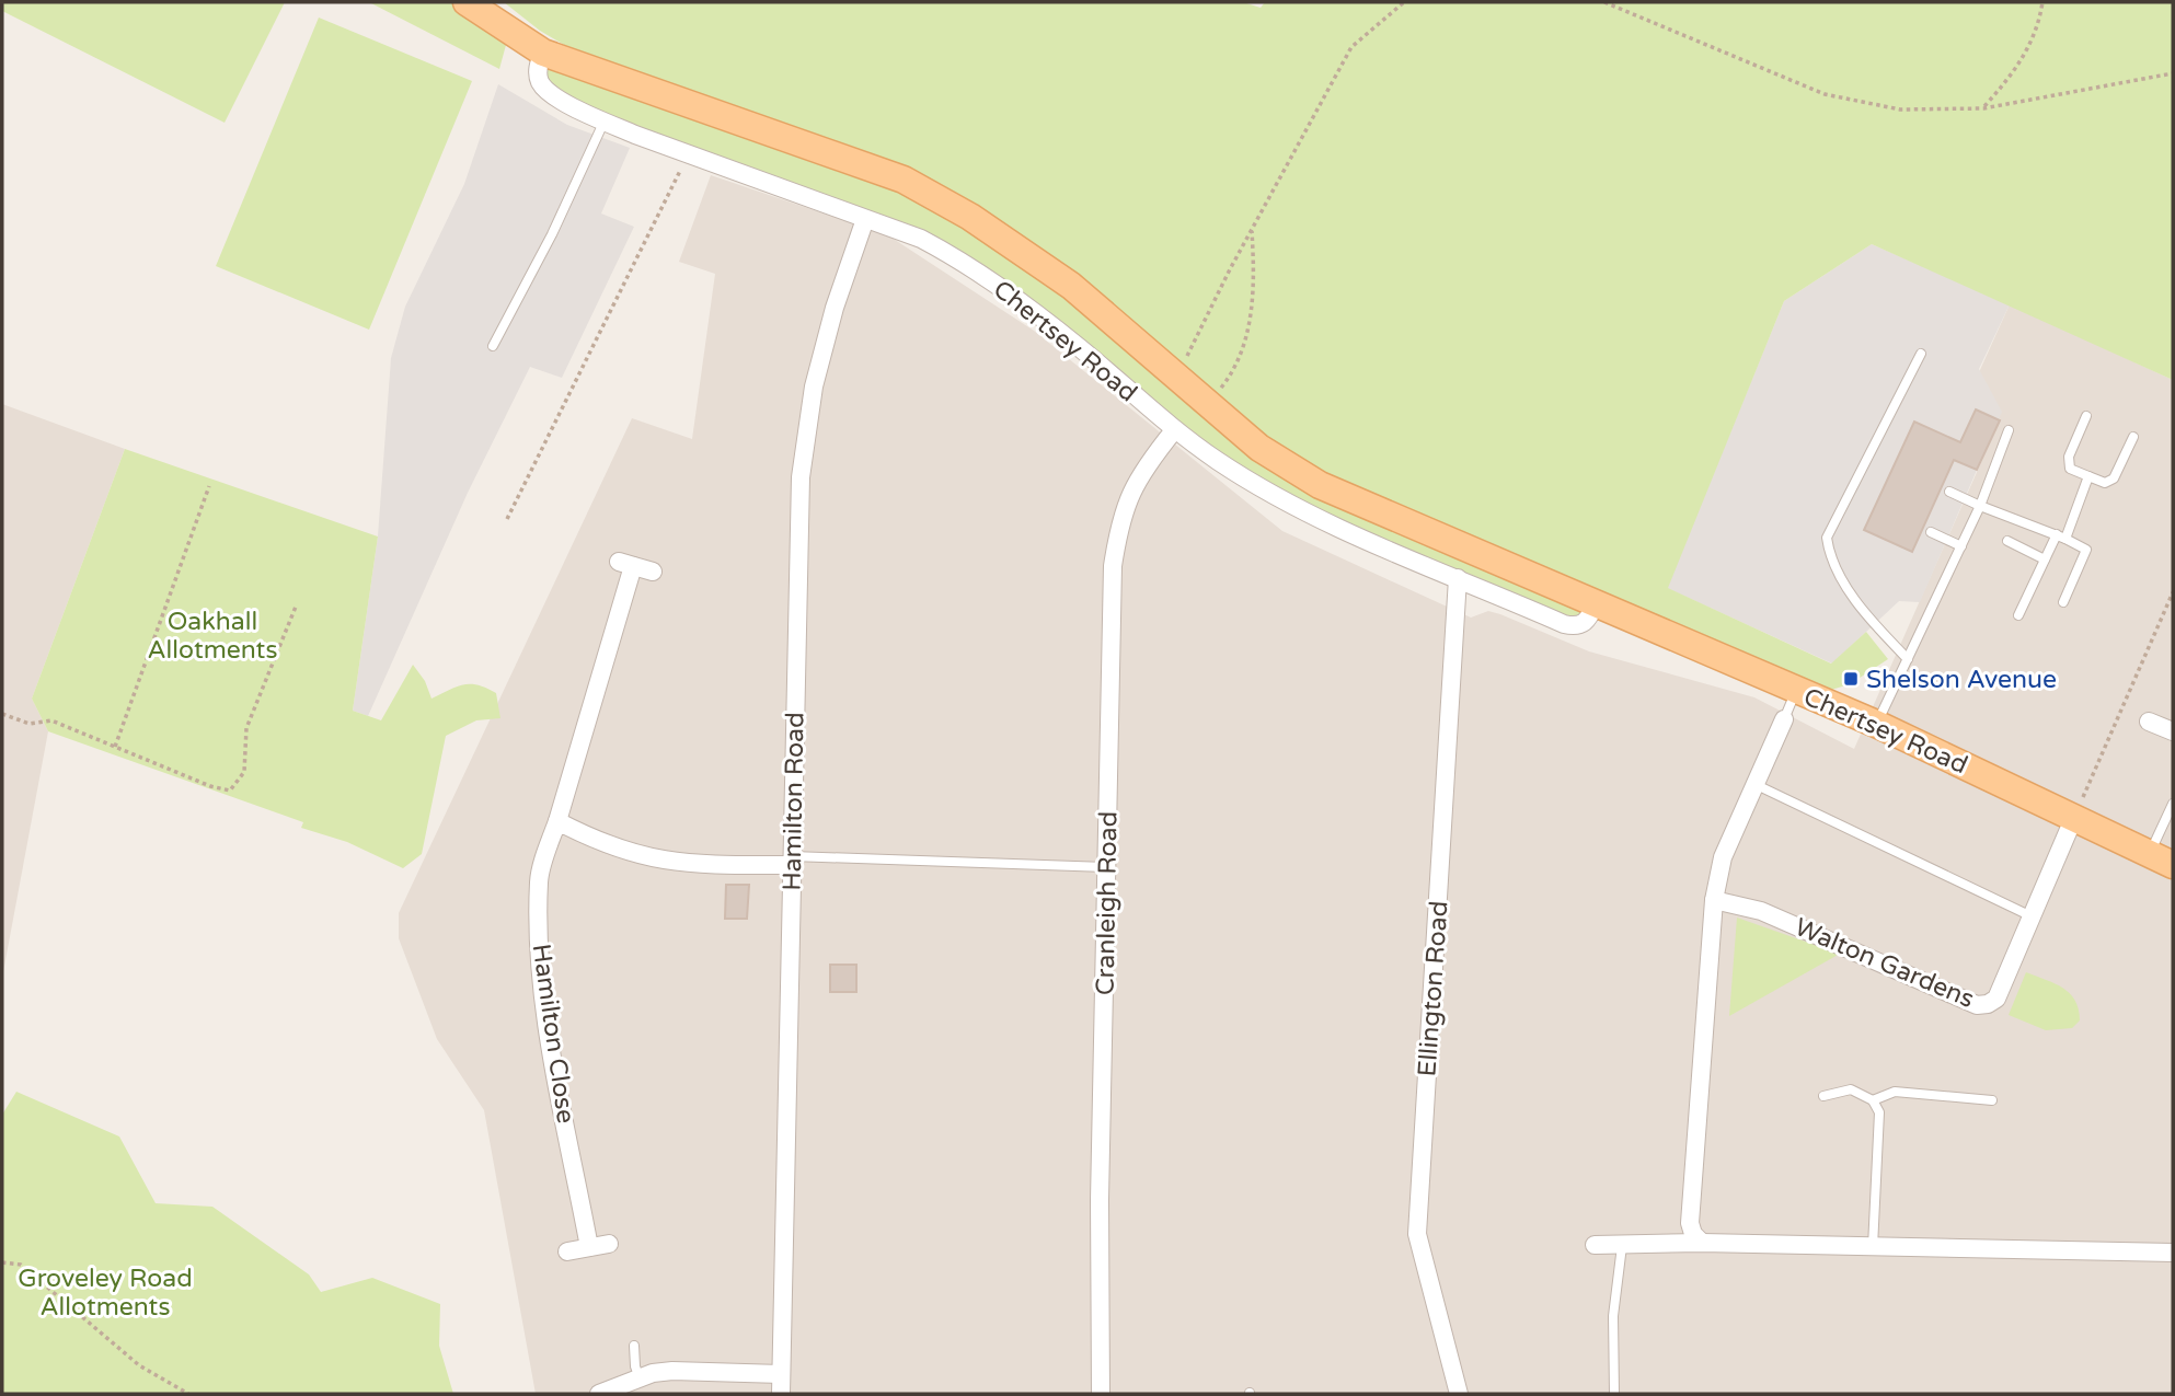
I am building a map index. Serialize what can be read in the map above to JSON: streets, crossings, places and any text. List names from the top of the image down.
{
  "streets": {
    "main road": ["Chertsey Road"],
    "street": [
      "Hamilton Road",
      "Cranleigh Road",
      "Walton Gardens",
      "Ellington Road",
      "Hamilton Close"
    ]
  },
  "crossings": [
    ["Chertsey Road", "Hamilton Road"],
    ["Chertsey Road", "Cranleigh Road"],
    ["Chertsey Road", "Walton Gardens"],
    ["Chertsey Road", "Ellington Road"]
  ],
  "parks": ["Oakhall Allotments", "Groveley Road Allotments"],
  "places": {
    "transit": ["Shelson Avenue"]
  }
}
